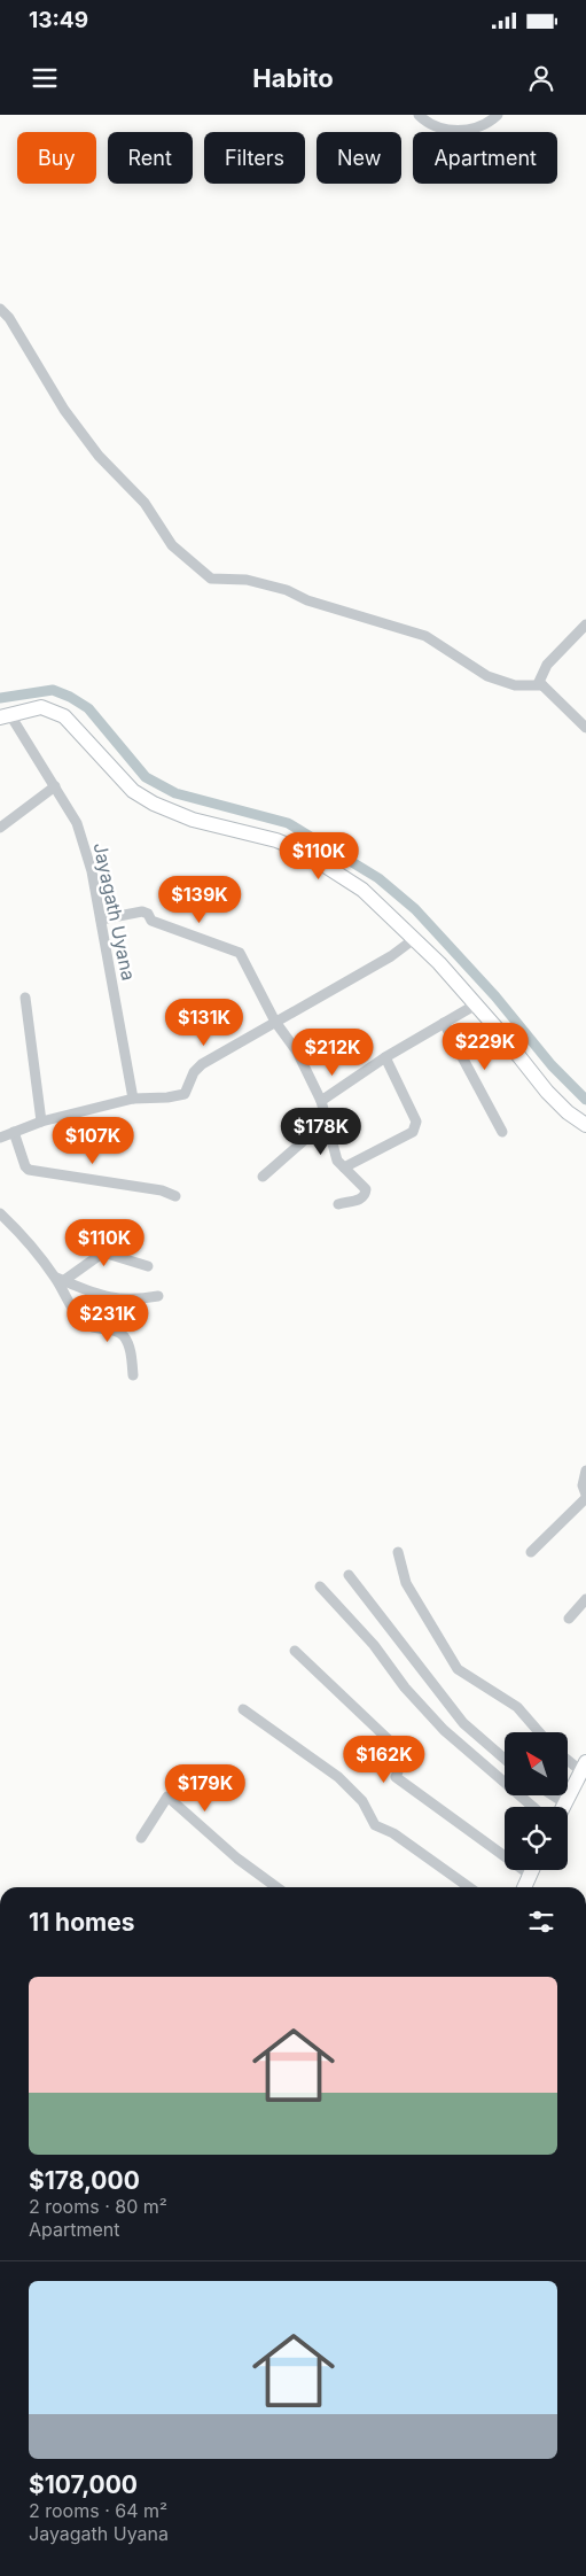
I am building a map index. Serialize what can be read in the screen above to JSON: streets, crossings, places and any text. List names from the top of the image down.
{
  "streets": {
    "street": ["Jayagath Uyana"]
  },
  "north": "top left",
  "page": {
    "status": "13:49",
    "header": "Habito",
    "chip": [
      "Buy",
      "Rent",
      "Filters",
      "New",
      "Apartment"
    ],
    "price": [
      "$110K",
      "$139K",
      "$131K",
      "$229K",
      "$212K",
      "$178K",
      "$107K",
      "$110K",
      "$231K",
      "$162K",
      "$179K"
    ],
    "heading": "11 homes",
    "list": [
      {
        "name": "$178,000",
        "note": "2 rooms · 80 m² · Apartment"
      },
      {
        "name": "$107,000",
        "note": "2 rooms · 64 m² · Jayagath Uyana"
      }
    ]
  }
}
